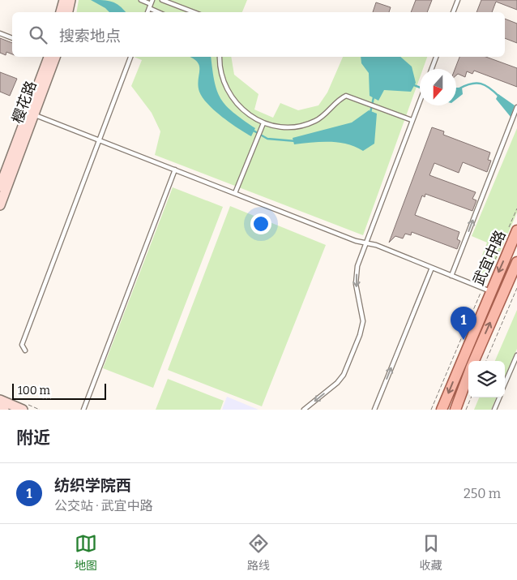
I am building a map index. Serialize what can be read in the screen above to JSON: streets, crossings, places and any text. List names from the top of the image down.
{
  "streets": {
    "main road": ["武宜中路"],
    "street": ["樱花路"]
  },
  "scale_bar": "100 m",
  "north": "bottom",
  "page": {
    "search": "搜索地点",
    "pins": "1",
    "scale": "100 m",
    "heading": "附近",
    "list": [
      {
        "mark": "1",
        "name": "纺织学院西",
        "note": "公交站 · 武宜中路",
        "value": "250 m"
      }
    ],
    "nav": ["地图", "路线", "收藏"]
  }
}
